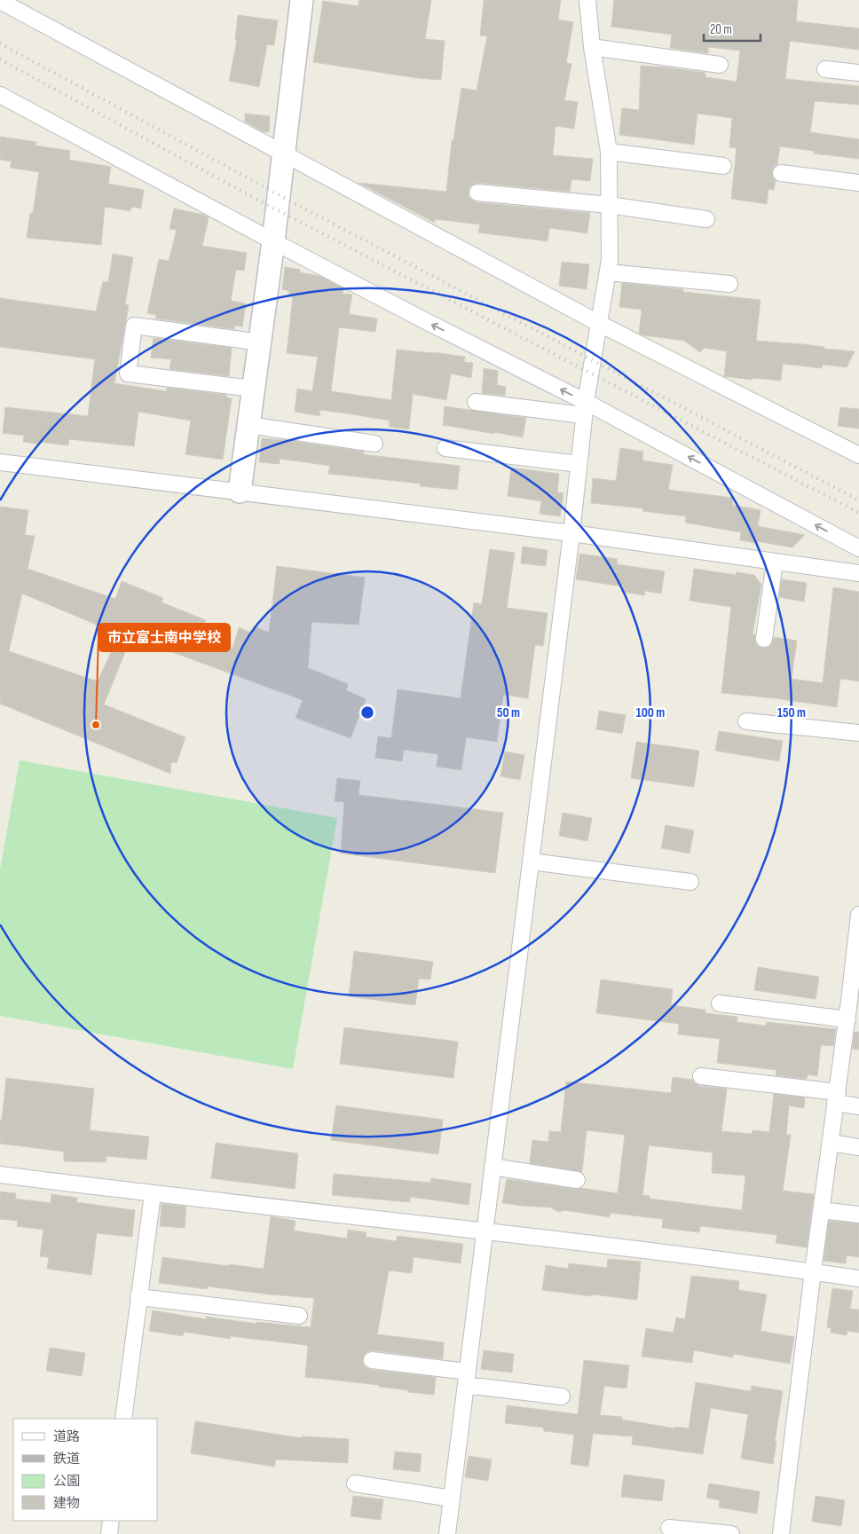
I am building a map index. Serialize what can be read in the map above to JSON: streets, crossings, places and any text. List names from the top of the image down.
{
  "places": ["市立富士南中学校"],
  "legend": [
    "道路",
    "鉄道",
    "公園",
    "建物"
  ],
  "scale_bar": "20 m",
  "rings": ["50 m", "100 m", "150 m"]
}
